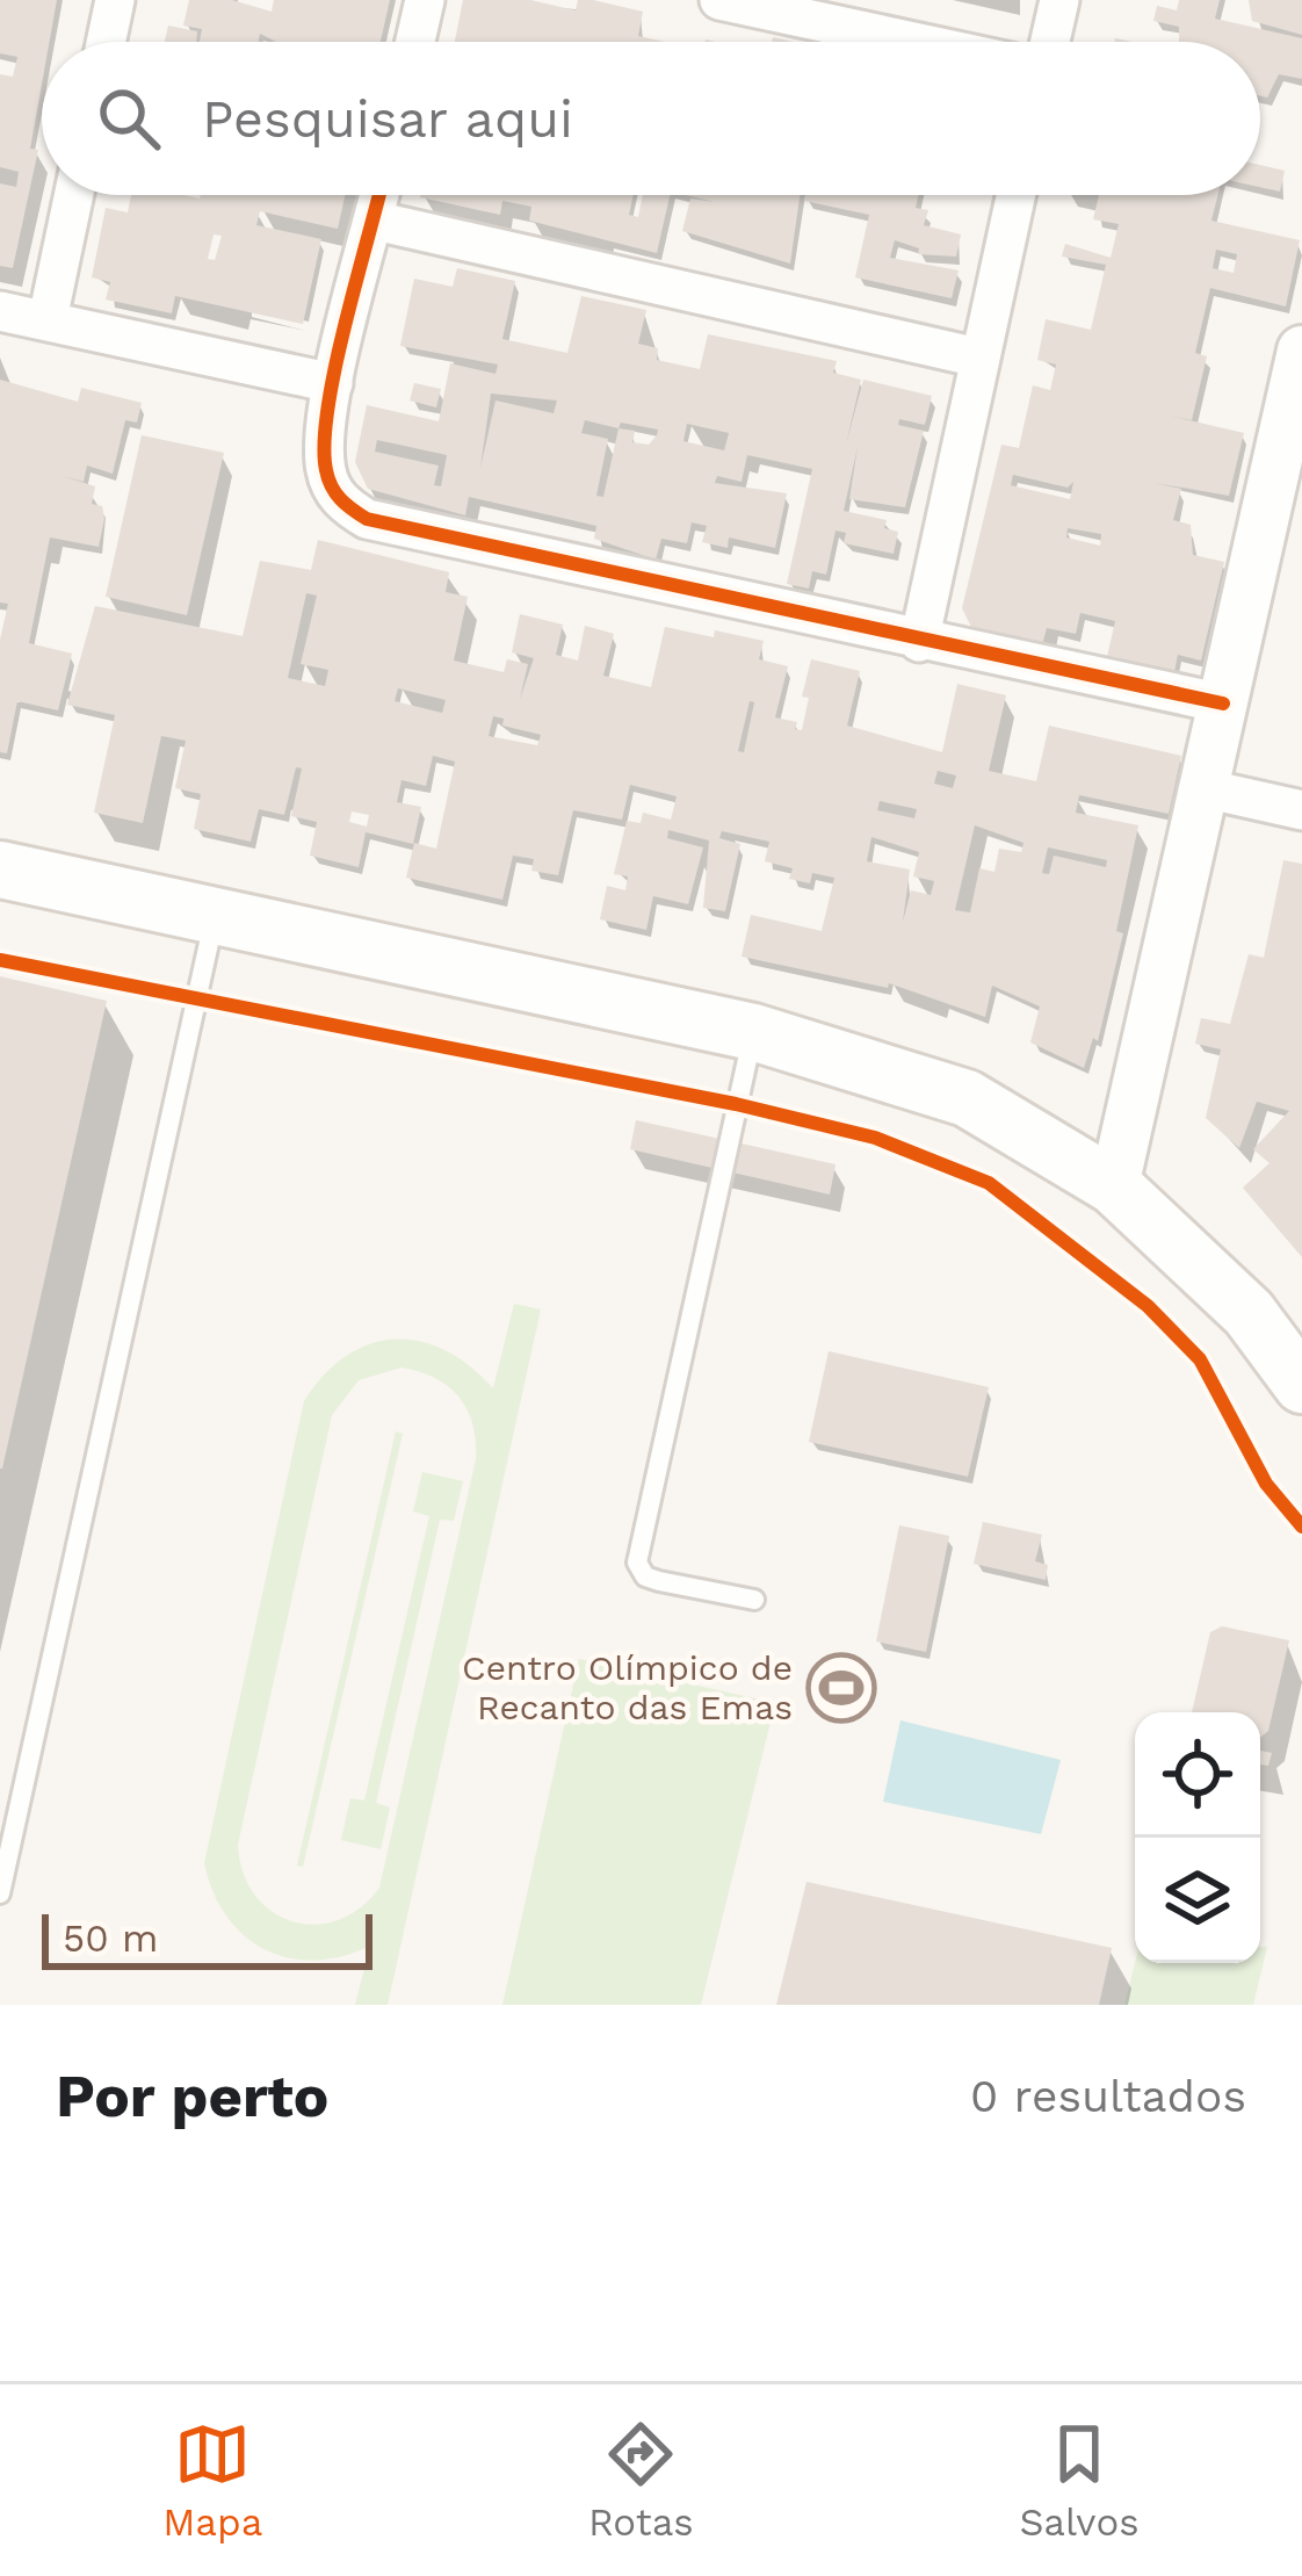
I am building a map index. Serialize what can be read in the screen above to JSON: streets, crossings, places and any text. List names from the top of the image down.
{
  "places": {
    "sports": ["Centro Olímpico de Recanto das Emas"]
  },
  "scale_bar": "50 m",
  "page": {
    "search": "Pesquisar aqui",
    "scale": "50 m",
    "heading": ["Por perto", "0 resultados"],
    "nav": ["Mapa", "Rotas", "Salvos"]
  }
}
